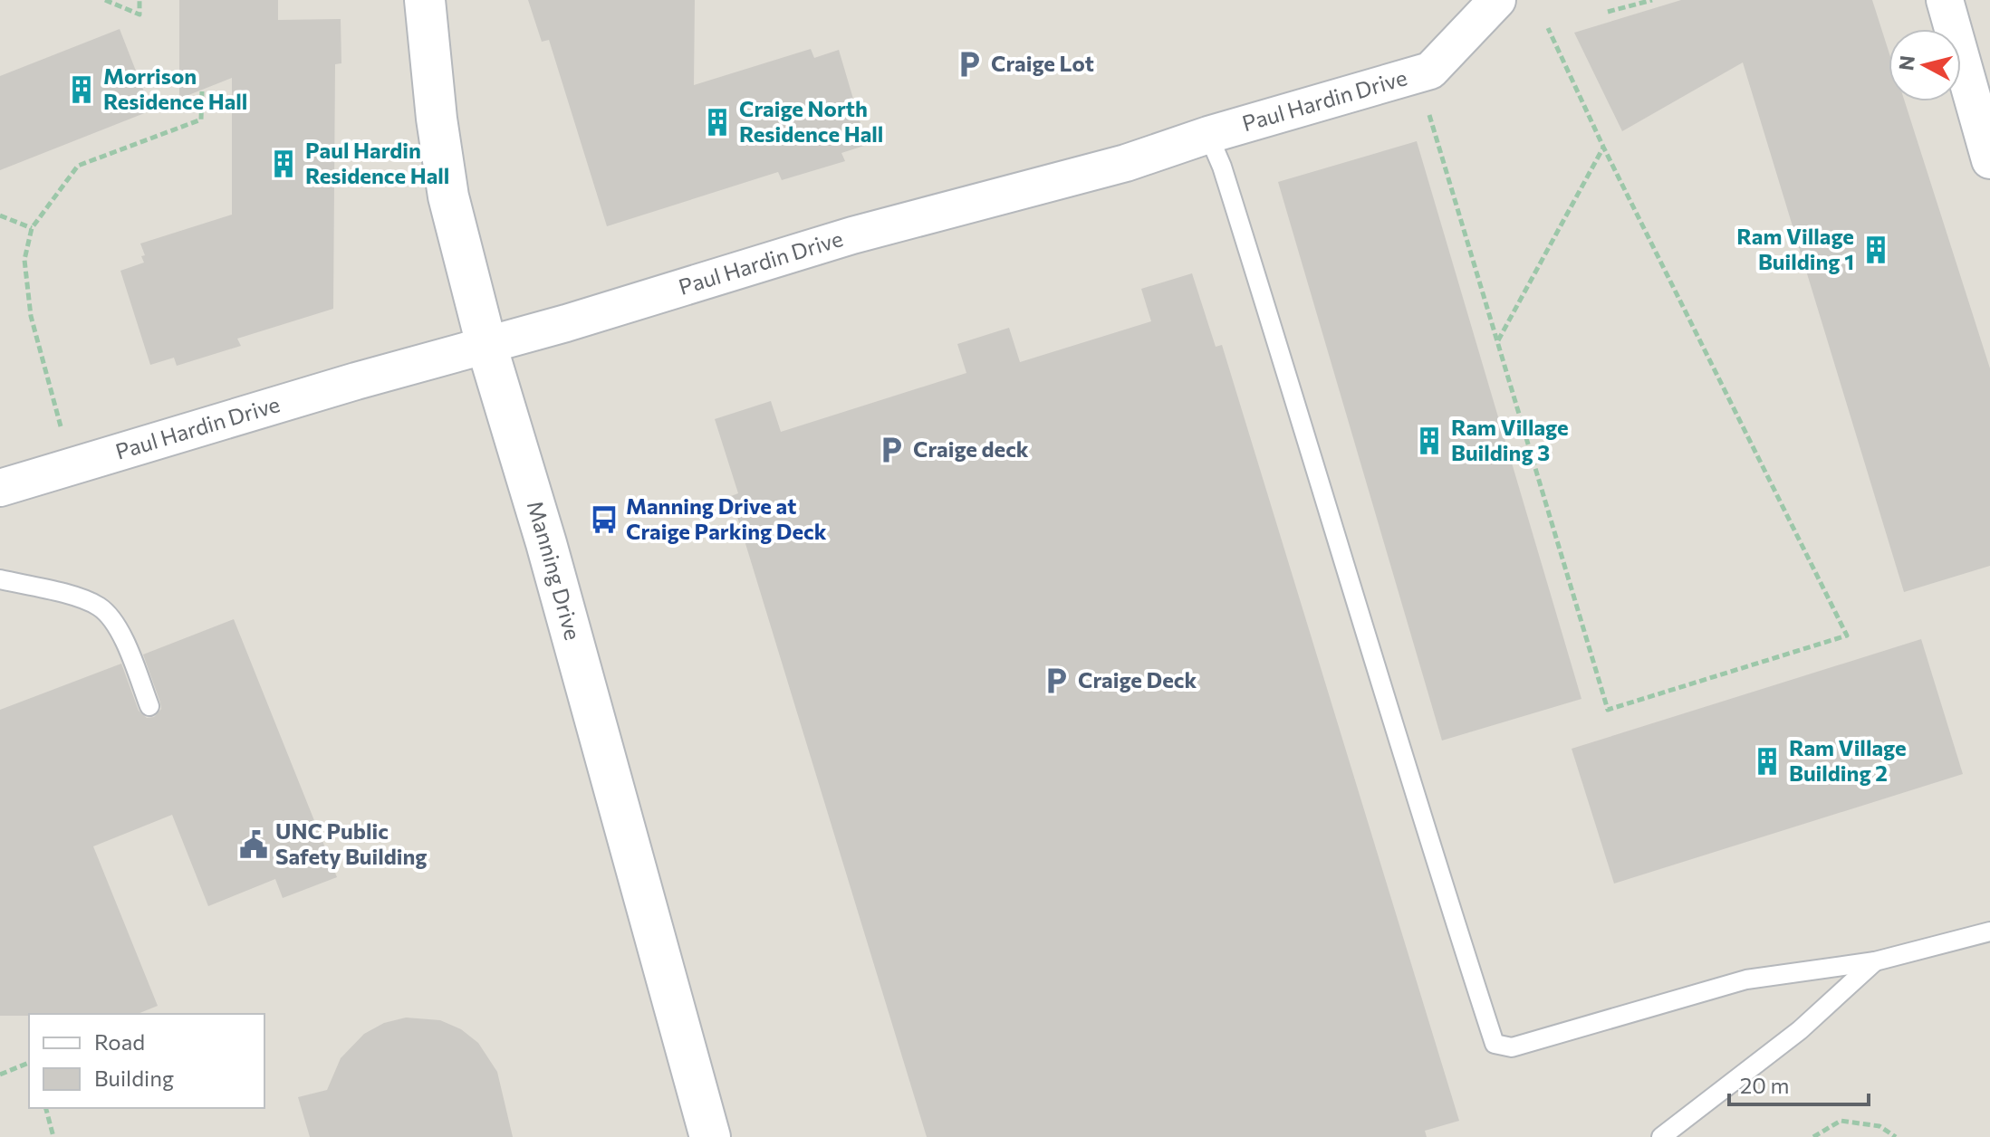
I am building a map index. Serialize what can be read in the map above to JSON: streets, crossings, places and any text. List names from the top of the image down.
{
  "streets": {
    "street": ["Paul Hardin Drive", "Manning Drive"]
  },
  "crossings": [
    ["Paul Hardin Drive", "Manning Drive"]
  ],
  "places": {
    "parking": ["Craige Lot", "Craige deck", "Craige Deck"],
    "building": [
      "Morrison Residence Hall",
      "Craige North Residence Hall",
      "Paul Hardin Residence Hall",
      "Ram Village Building 1",
      "Ram Village Building 3",
      "Ram Village Building 2"
    ],
    "bus stop": ["Manning Drive at Craige Parking Deck"],
    "public building": ["UNC Public Safety Building"]
  },
  "legend": ["Road", "Building"],
  "scale_bar": "20 m",
  "north": "left"
}
